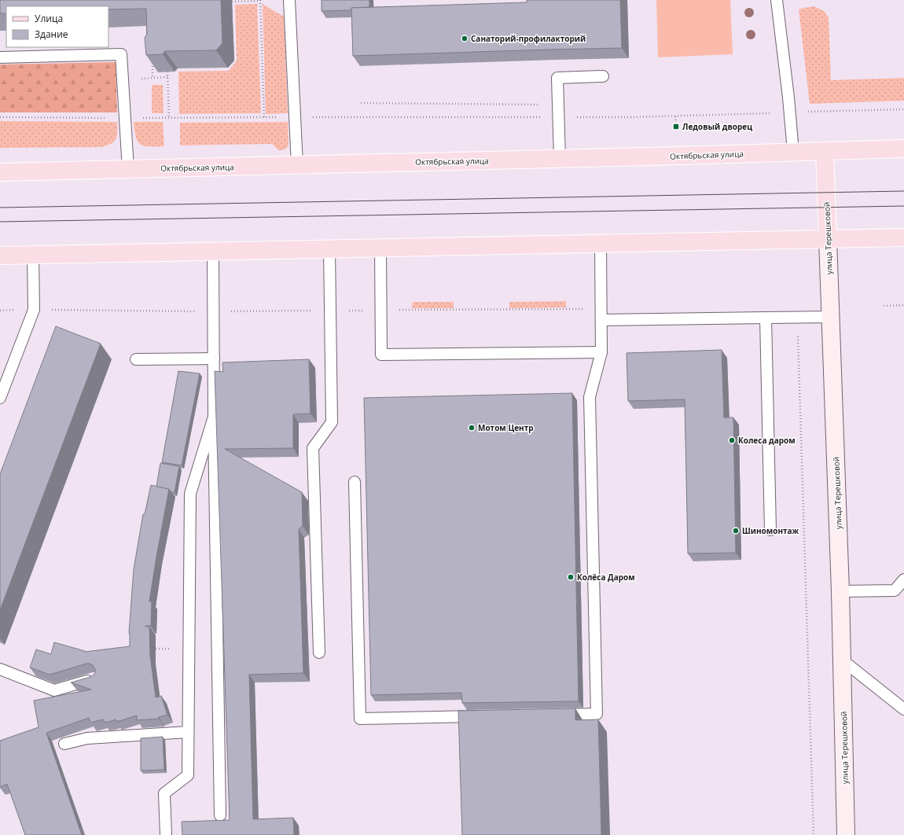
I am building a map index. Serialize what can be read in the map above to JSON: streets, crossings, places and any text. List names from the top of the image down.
{
  "streets": {
    "main road": ["Октябрьская улица", "улица Терешковой"]
  },
  "crossings": [
    ["Октябрьская улица", "улица Терешковой"]
  ],
  "places": {
    "other": [
      "Санаторий-профилакторий",
      "Мотом Центр",
      "Колеса даром",
      "Шиномонтаж",
      "Колёса Даром"
    ],
    "transit": ["Ледовый дворец"]
  },
  "legend": ["Улица", "Здание"]
}
